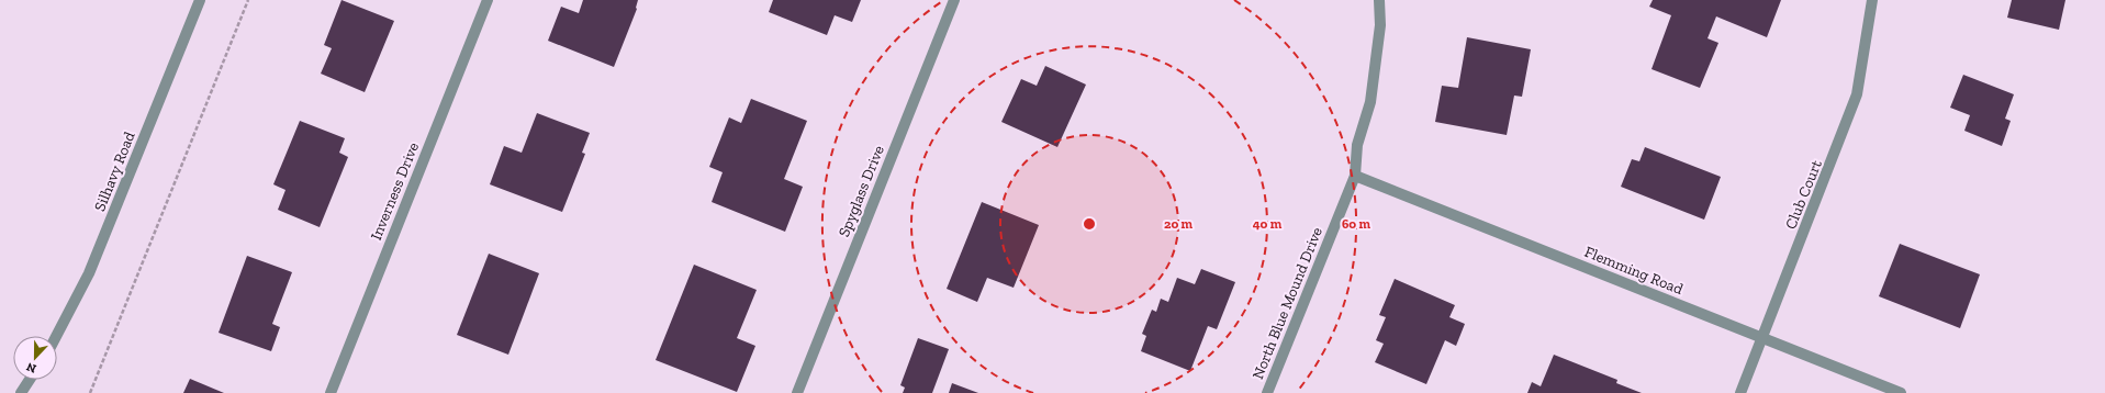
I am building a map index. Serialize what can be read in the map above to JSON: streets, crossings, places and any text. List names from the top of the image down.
{
  "streets": {
    "street": [
      "Silhavy Road",
      "Inverness Drive",
      "Spyglass Drive",
      "Club Court",
      "Flemming Road",
      "North Blue Mound Drive"
    ]
  },
  "crossings": [
    ["Club Court", "Flemming Road"],
    ["Flemming Road", "North Blue Mound Drive"]
  ],
  "north": "bottom",
  "rings": ["20 m", "40 m", "60 m"]
}
